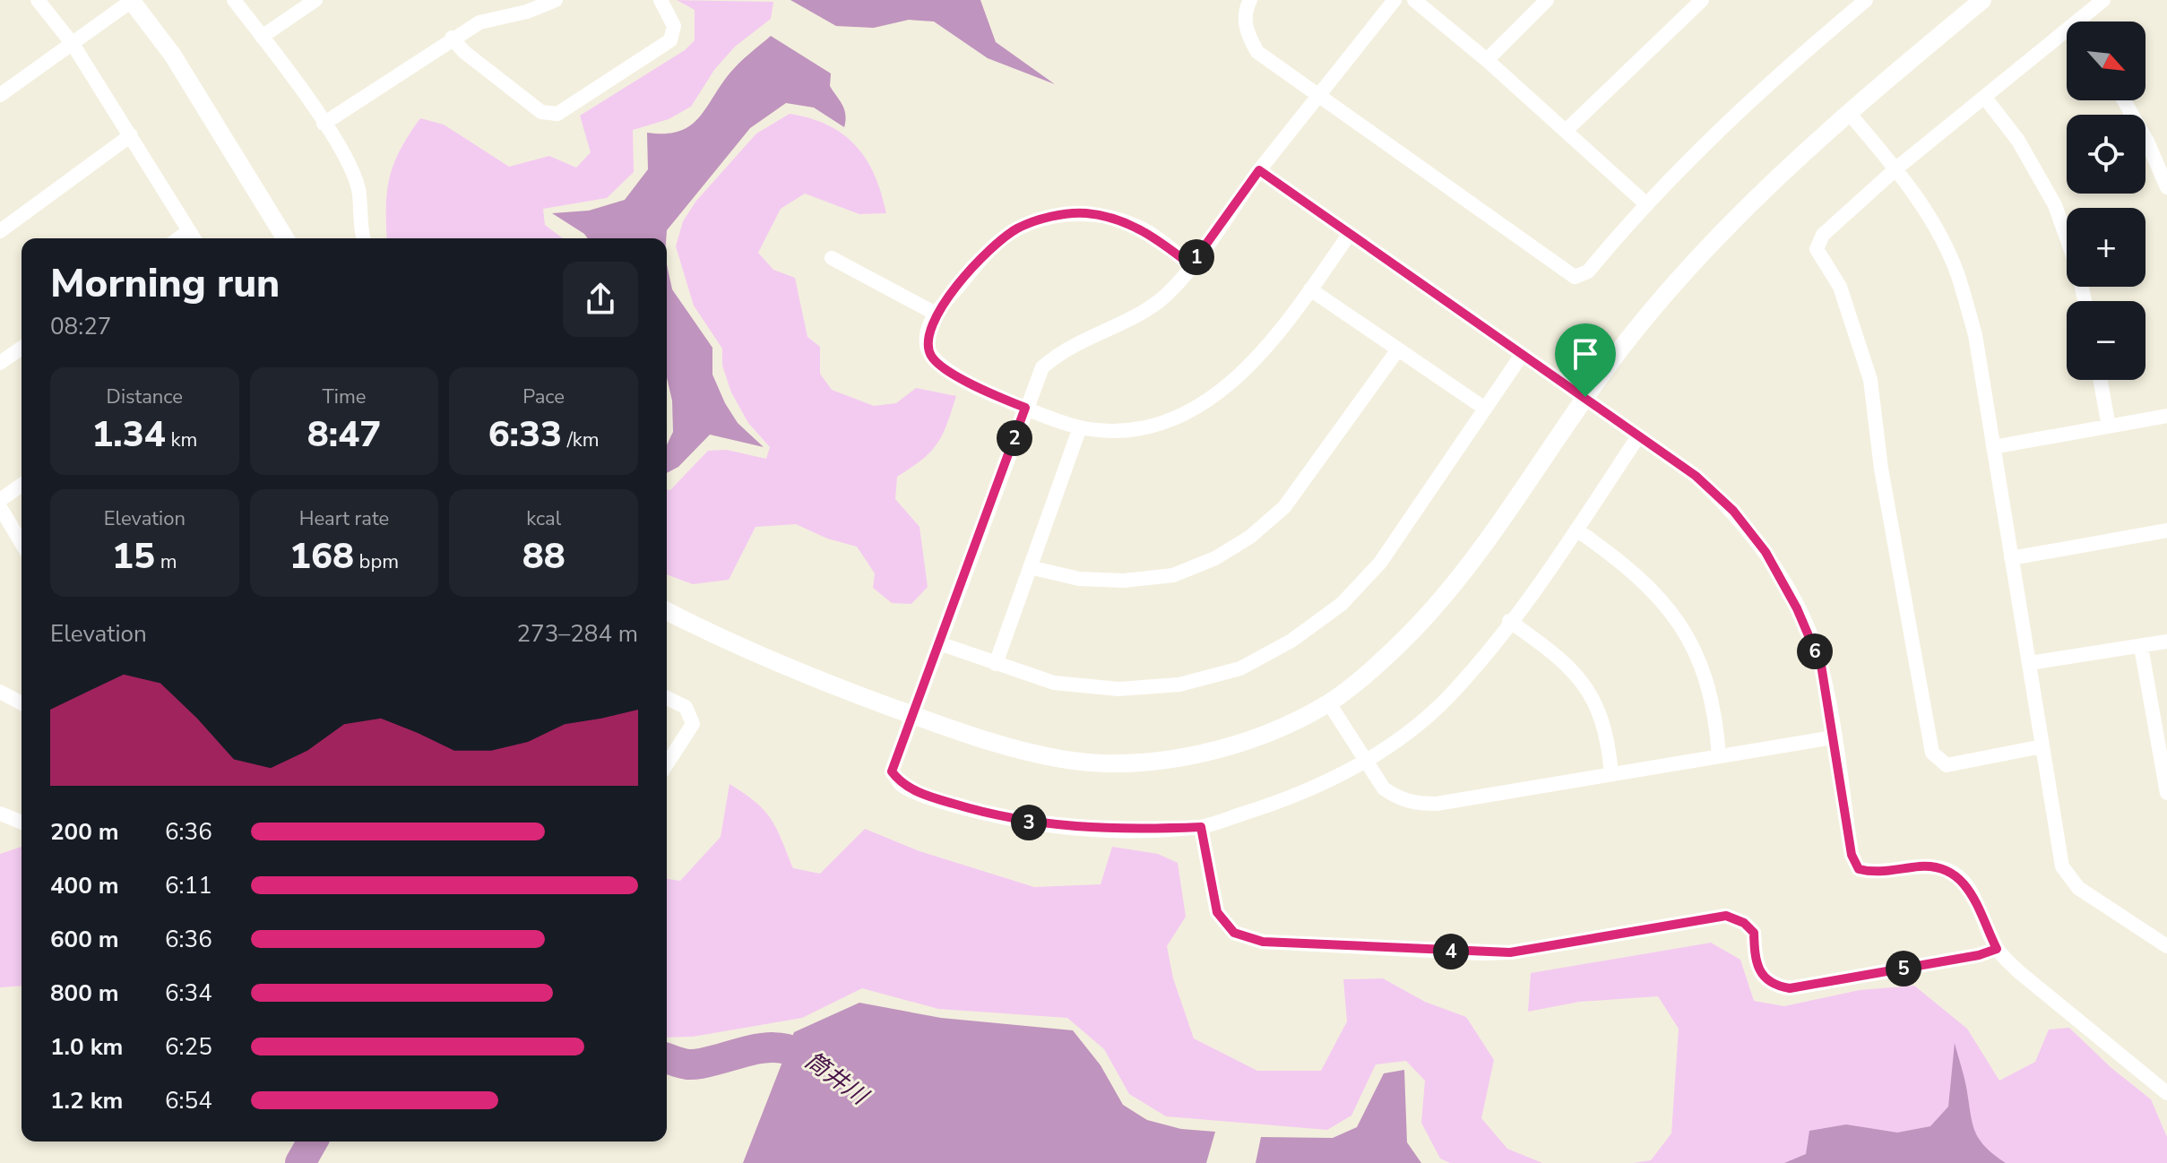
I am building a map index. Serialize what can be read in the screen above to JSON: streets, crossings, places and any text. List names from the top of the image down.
{
  "water": ["筒井川"],
  "north": "bottom right",
  "page": {
    "map_buttons": ["+", "−"],
    "heading": ["Morning run", "08:27"],
    "pins": [
      "1",
      "2",
      "6",
      "3",
      "4",
      "5"
    ],
    "stats": [
      ["Distance", "1.34 km"],
      ["Time", "8:47"],
      ["Pace", "6:33 /km"],
      ["Elevation", "15 m"],
      ["Heart rate", "168 bpm"],
      ["kcal", "88"]
    ],
    "chart": ["Elevation", "273–284 m"],
    "list": [
      {
        "name": "200 m",
        "note": "6:36"
      },
      {
        "name": "400 m",
        "note": "6:11"
      },
      {
        "name": "600 m",
        "note": "6:36"
      },
      {
        "name": "800 m",
        "note": "6:34"
      },
      {
        "name": "1.0 km",
        "note": "6:25"
      },
      {
        "name": "1.2 km",
        "note": "6:54"
      }
    ]
  }
}
